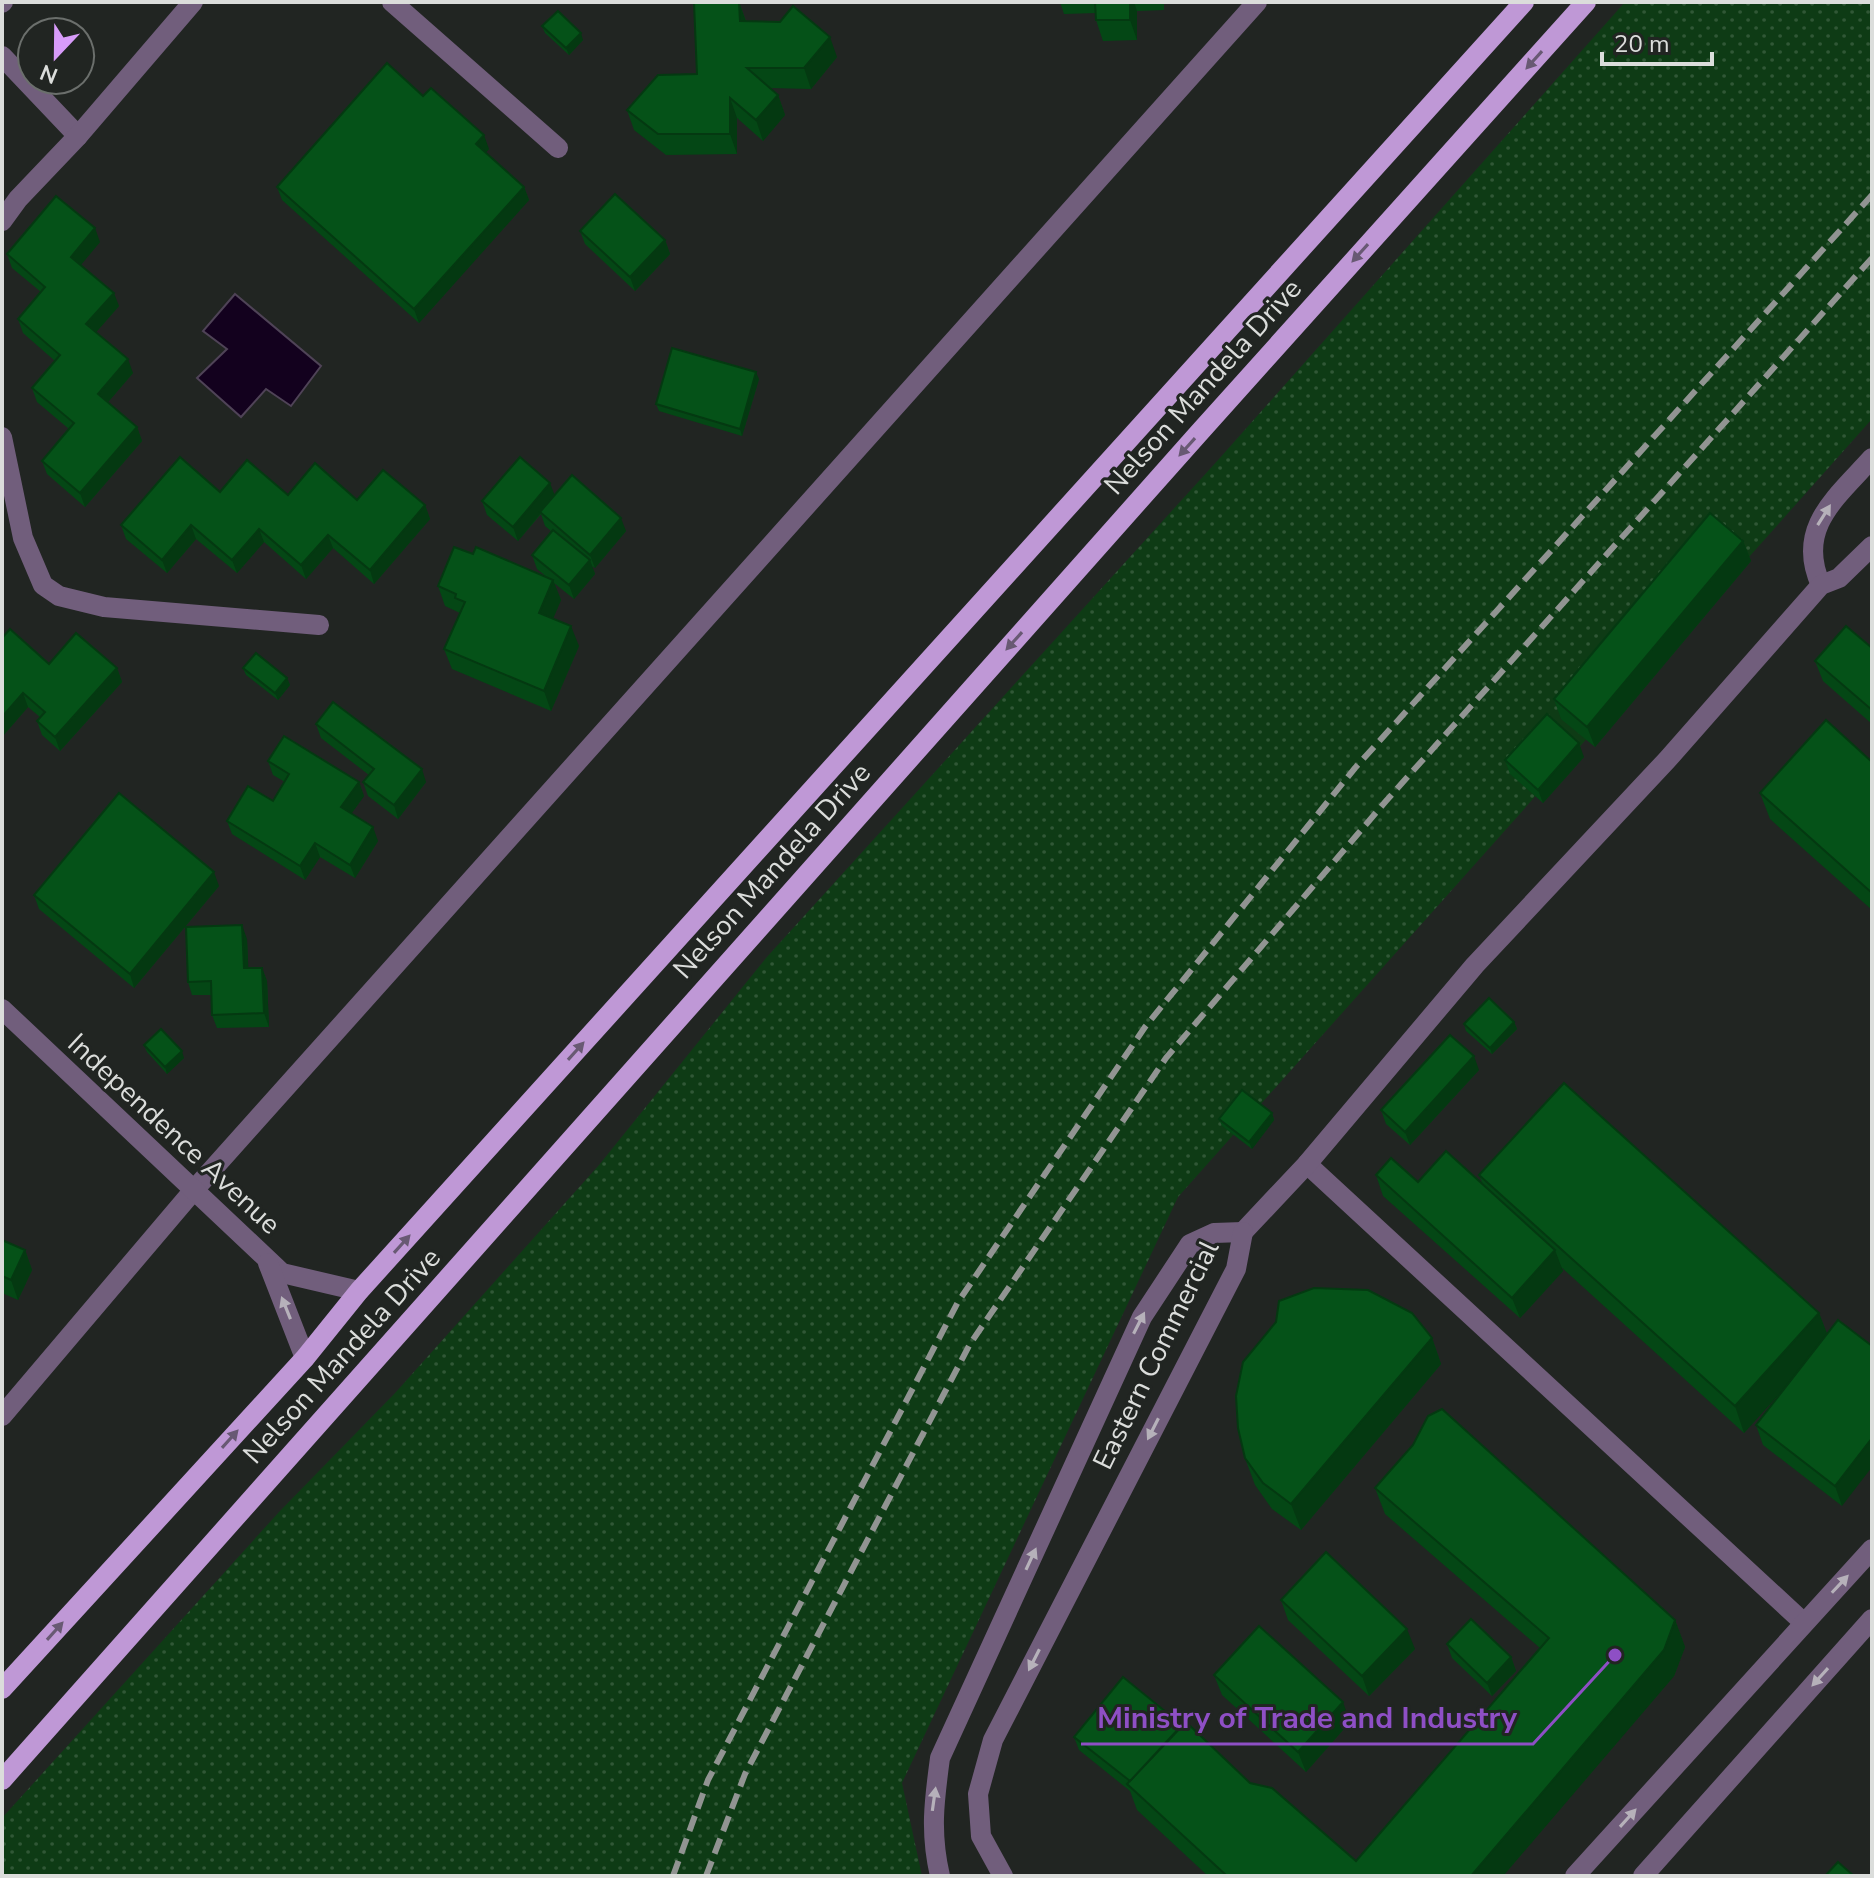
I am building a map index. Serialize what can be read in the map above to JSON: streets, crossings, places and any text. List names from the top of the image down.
{
  "streets": {
    "main road": ["Nelson Mandela Drive"],
    "street": ["Independence Avenue", "Eastern Commercial"]
  },
  "crossings": [
    ["Nelson Mandela Drive", "Independence Avenue"]
  ],
  "places": ["Ministry of Trade and Industry"],
  "scale_bar": "20 m",
  "north": "bottom"
}
